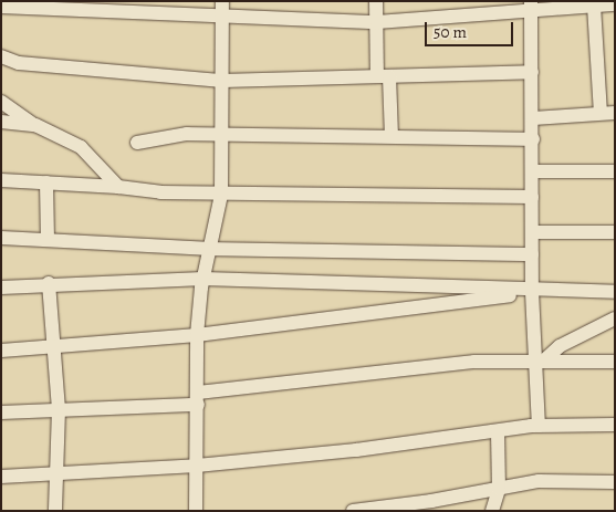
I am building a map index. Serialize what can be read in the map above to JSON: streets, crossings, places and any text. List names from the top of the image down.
{
  "scale_bar": "50 m"
}
